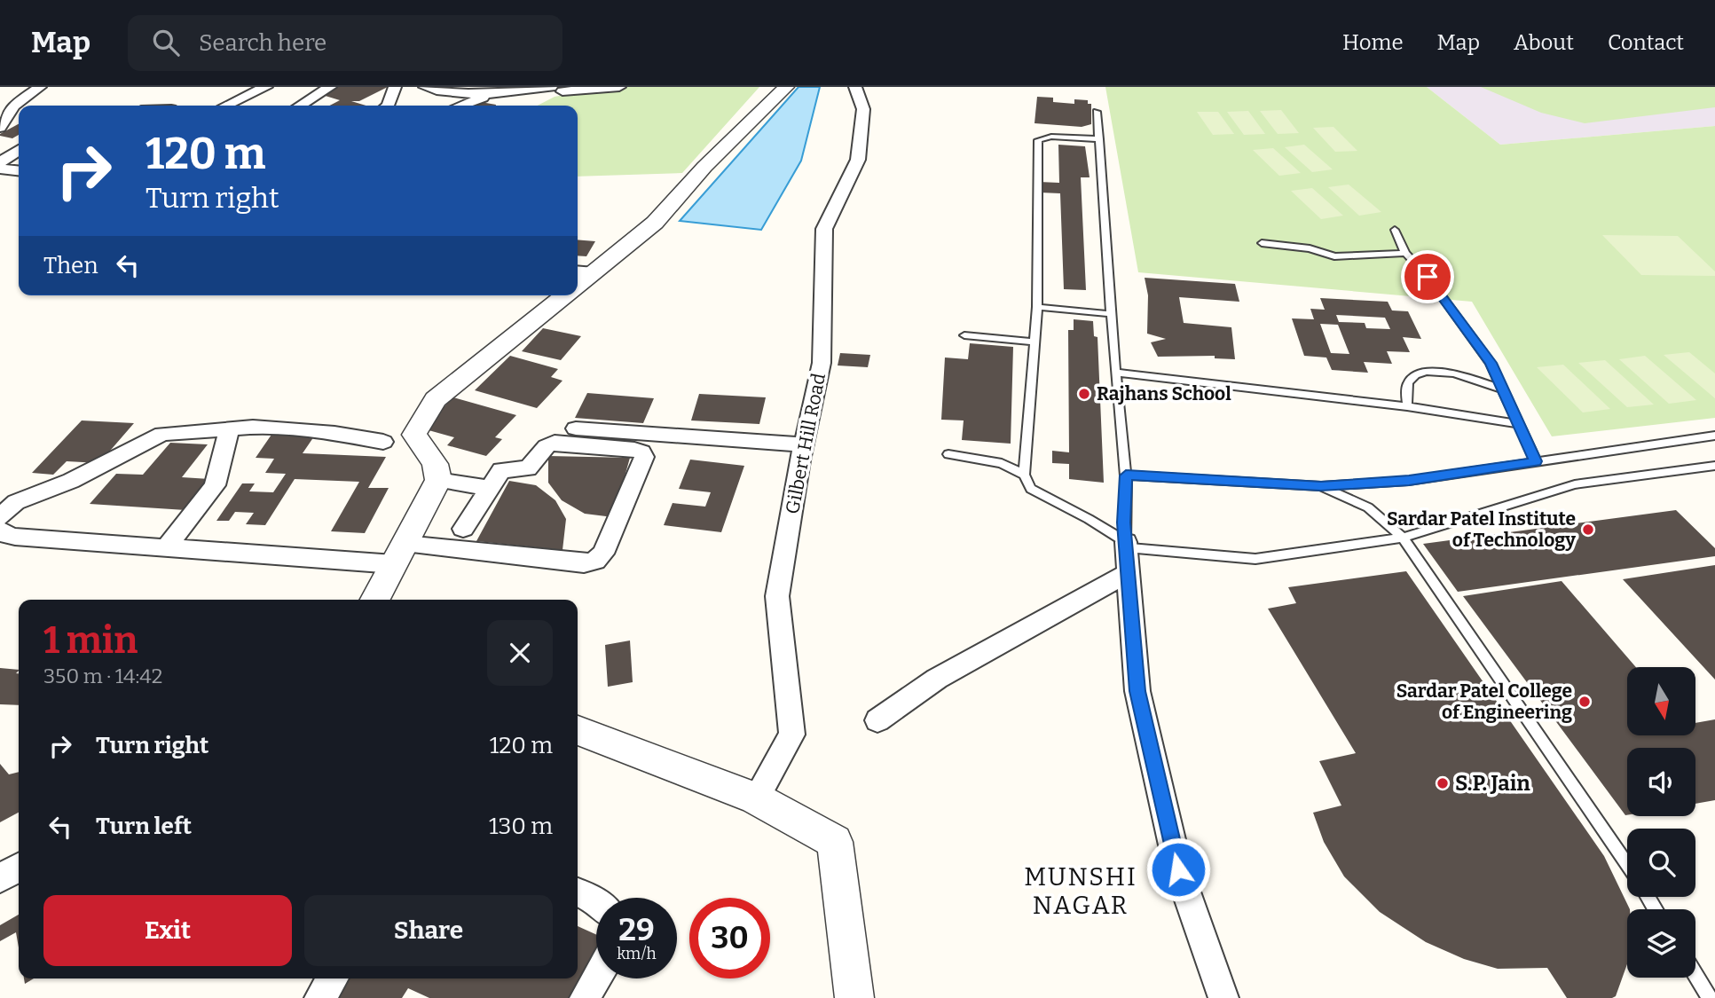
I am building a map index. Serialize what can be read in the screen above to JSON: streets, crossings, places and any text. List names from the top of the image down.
{
  "streets": {
    "street": ["Gilbert Hill Road"]
  },
  "districts": ["MUNSHI NAGAR"],
  "places": [
    "Rajhans School",
    "Sardar Patel Institute of Technology",
    "Sardar Patel College of Engineering",
    "S.P. Jain"
  ],
  "north": "bottom",
  "page": {
    "header": "Map",
    "search": "Search here",
    "nav": [
      "Home",
      "Map",
      "About",
      "Contact"
    ],
    "turn": ["120 m", "Turn right"],
    "then": "Then",
    "heading": ["1 min", "350 m · 14:42"],
    "list": [
      {
        "name": "Turn right",
        "value": "120 m"
      },
      {
        "name": "Turn left",
        "value": "130 m"
      }
    ],
    "buttons": ["Exit", "Share"],
    "speed": "29 km/h",
    "limit": "30"
  }
}
